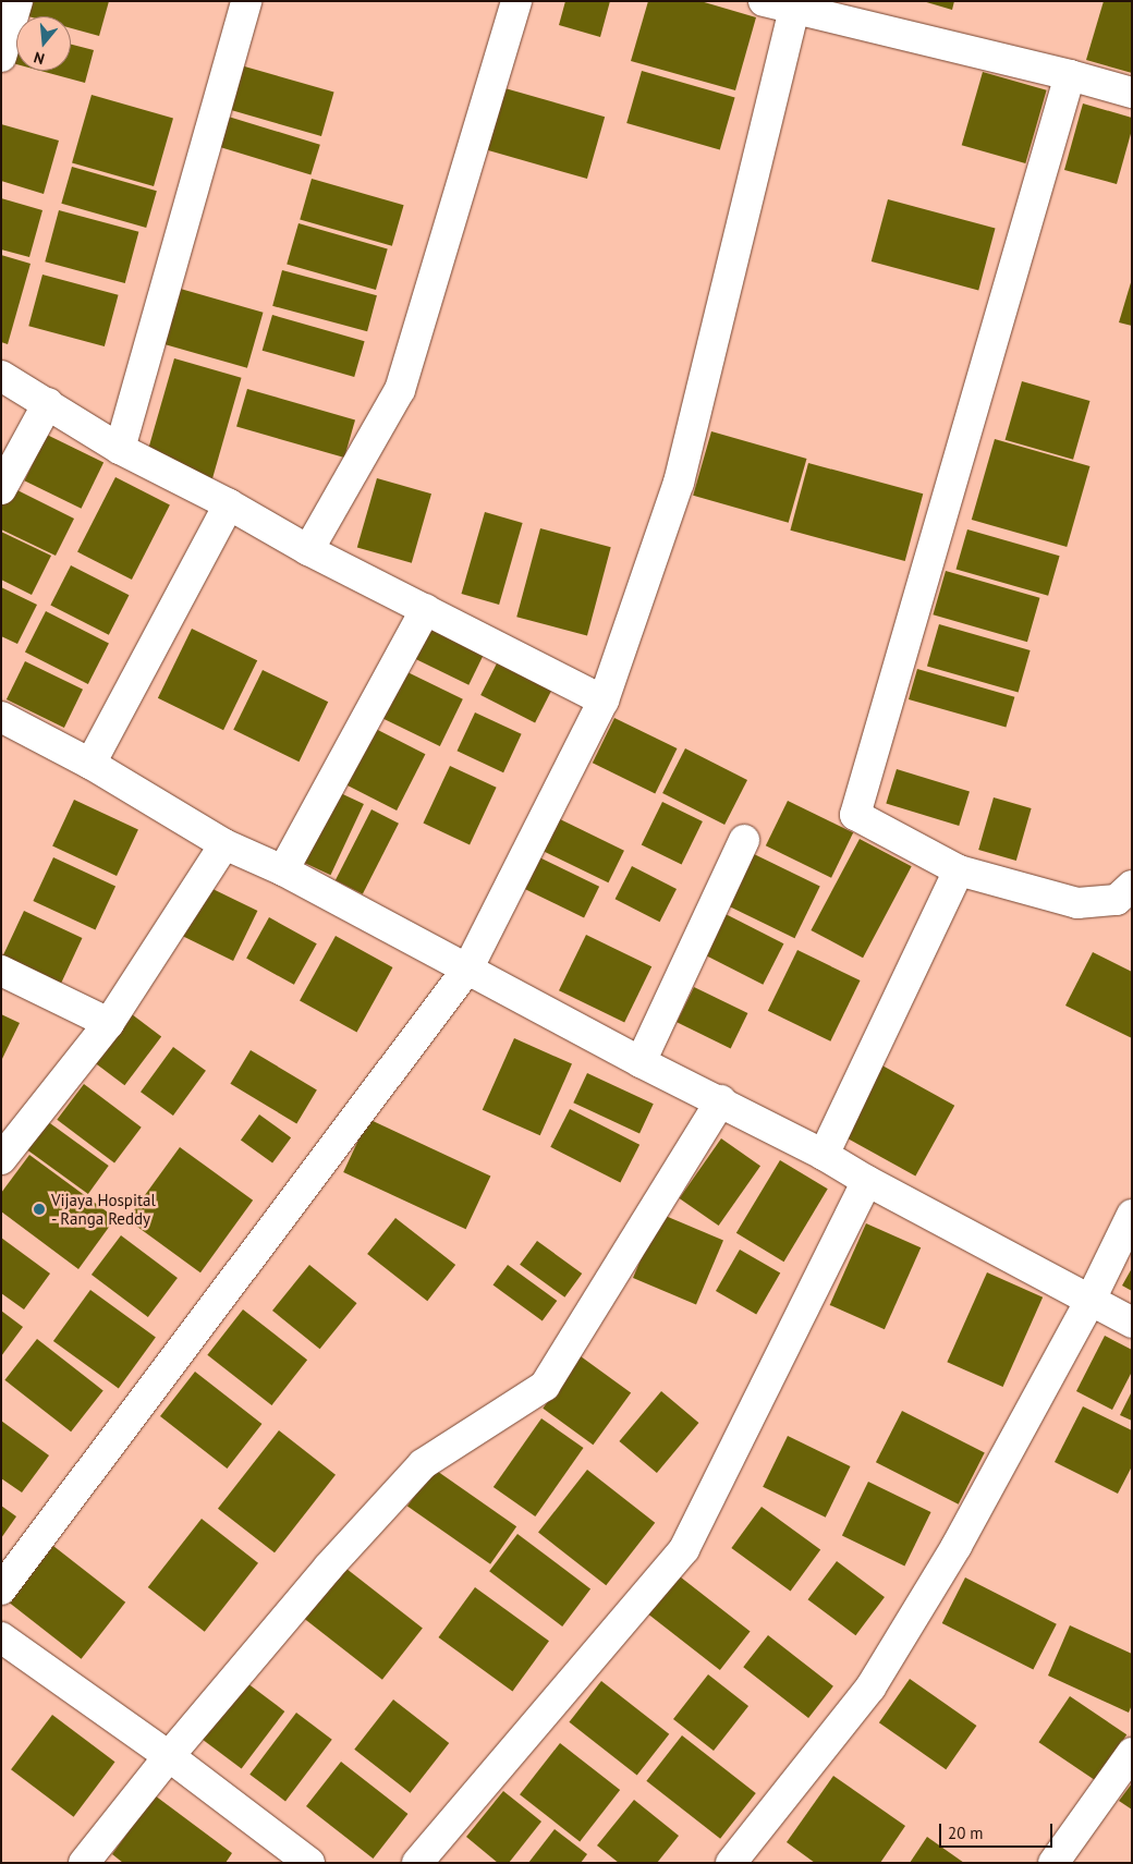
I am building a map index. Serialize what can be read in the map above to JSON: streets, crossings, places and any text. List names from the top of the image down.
{
  "places": ["Vijaya Hospital - Ranga Reddy"],
  "scale_bar": "20 m",
  "north": "bottom"
}
